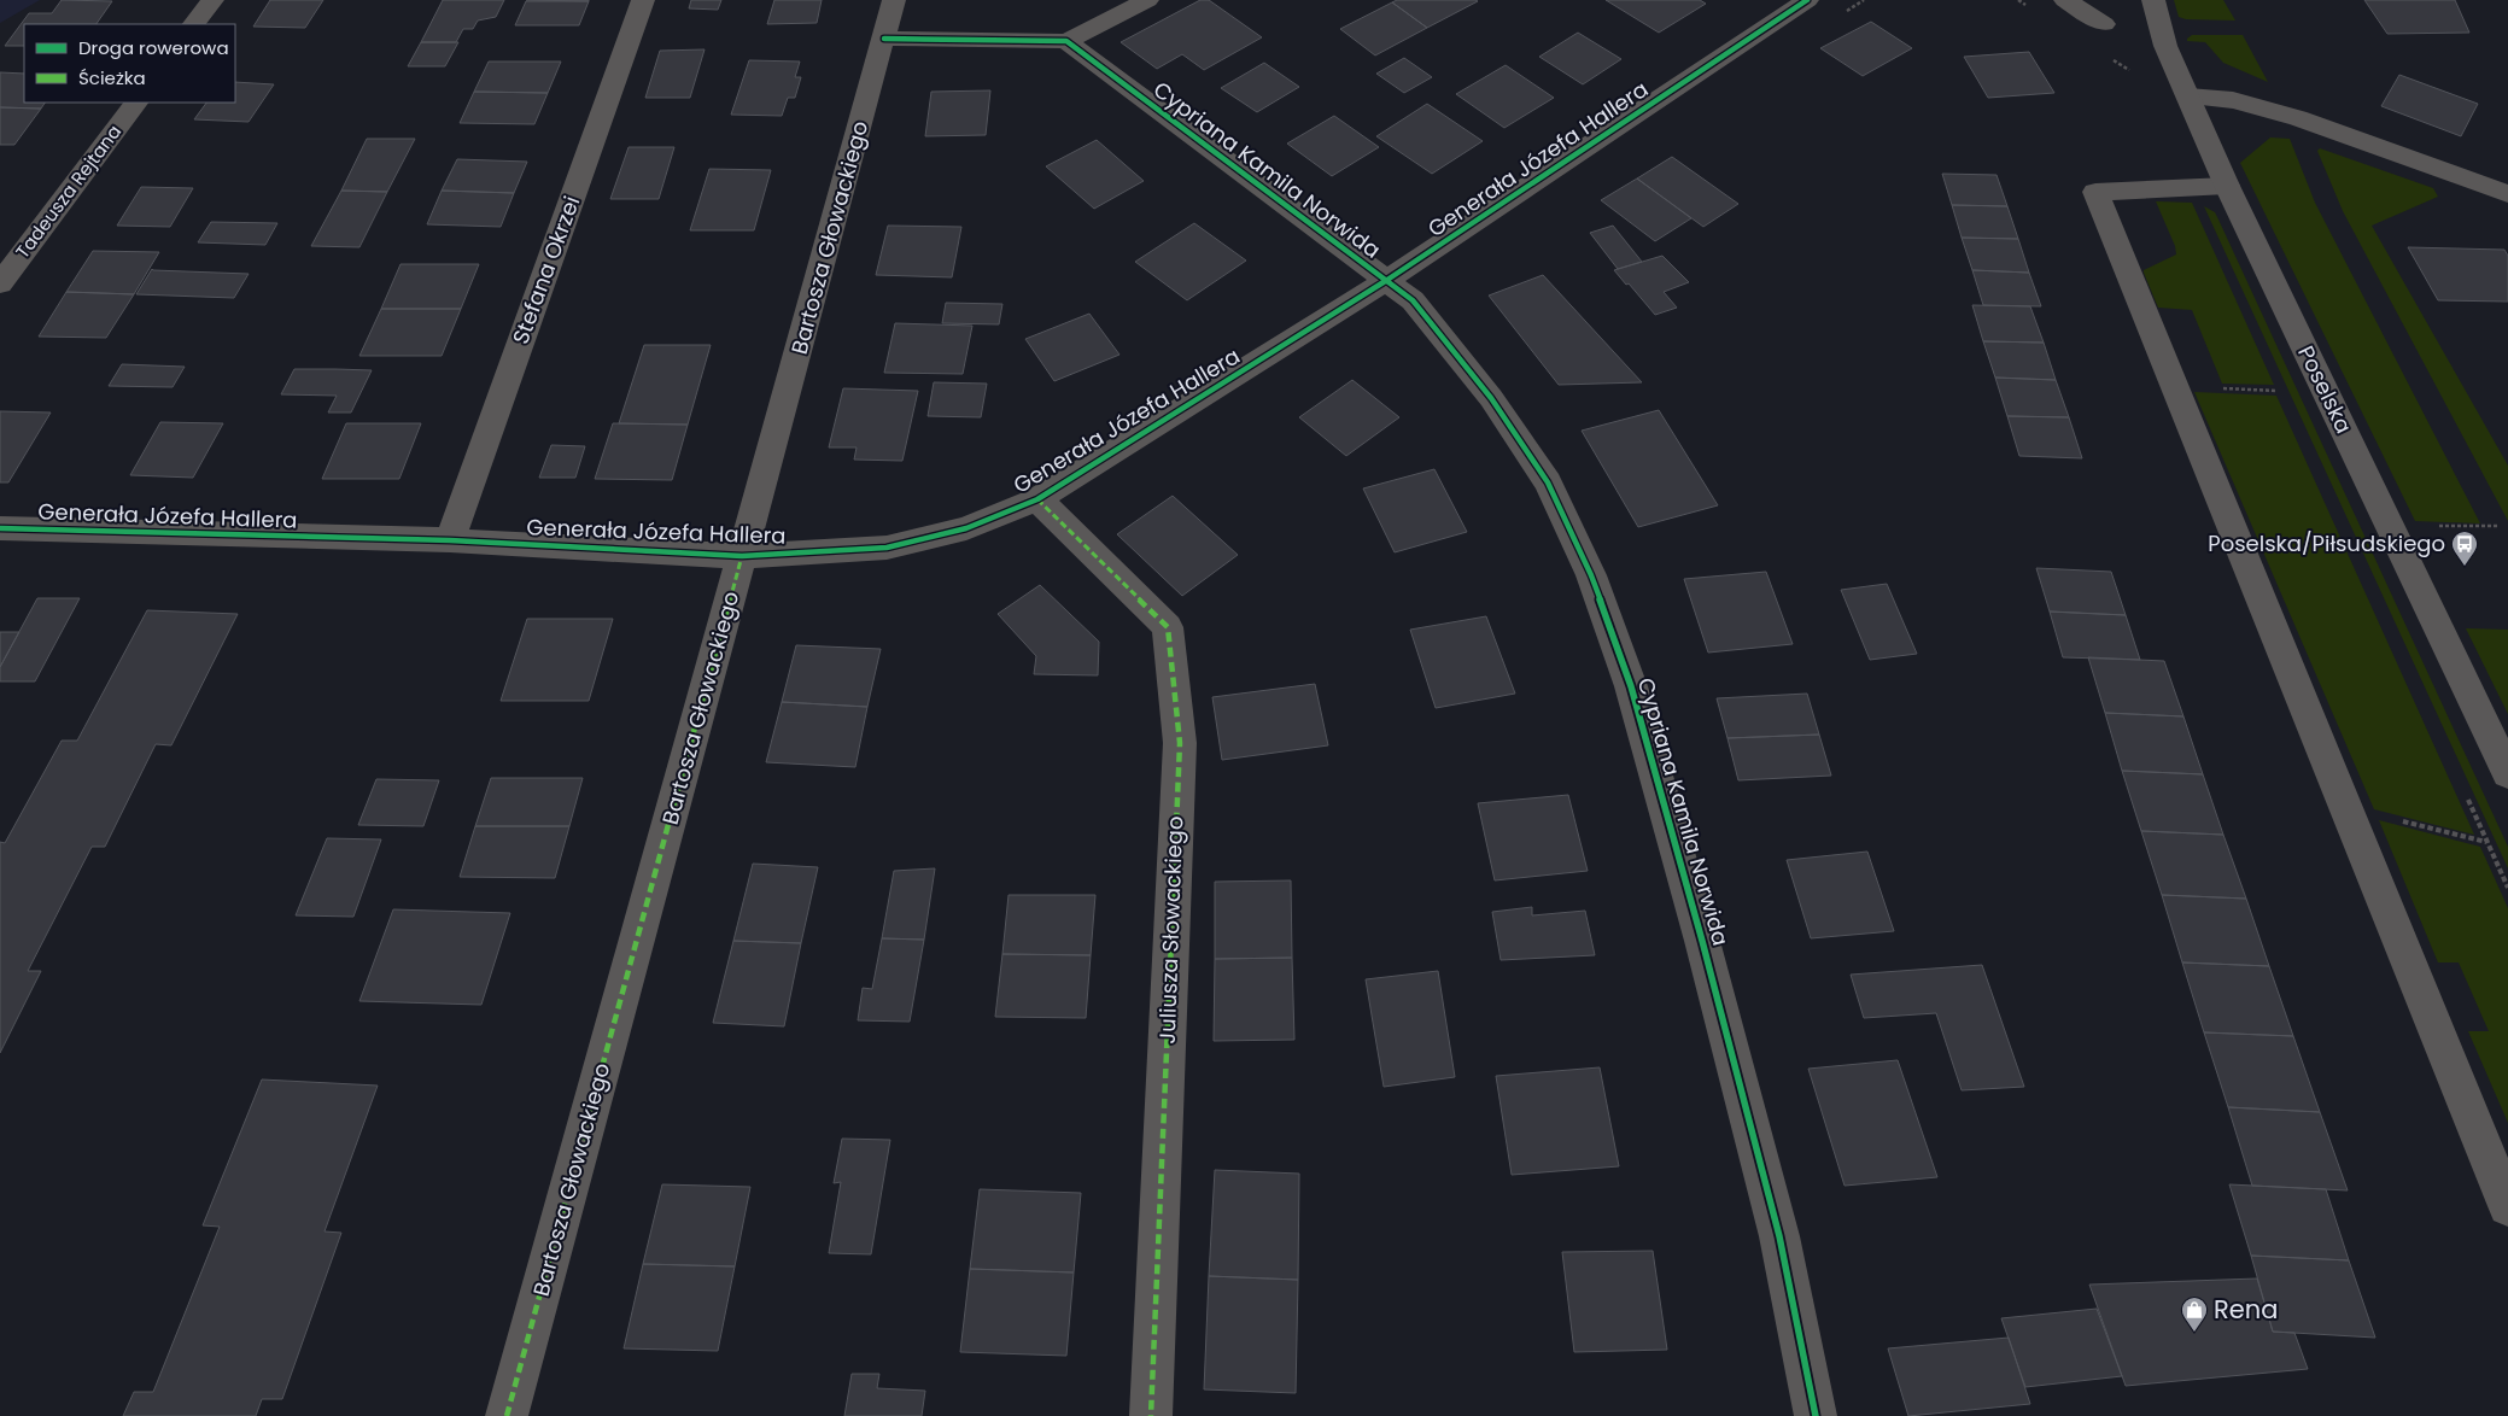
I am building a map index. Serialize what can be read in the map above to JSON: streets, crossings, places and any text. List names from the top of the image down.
{
  "streets": {
    "street": [
      "Generała Józefa Hallera",
      "Cypriana Kamila Norwida",
      "Tadeusza Rejtana",
      "Bartosza Głowackiego",
      "Stefana Okrzei",
      "Poselska",
      "Juliusza Słowackiego"
    ]
  },
  "crossings": [
    ["Generała Józefa Hallera", "Cypriana Kamila Norwida"],
    ["Generała Józefa Hallera", "Bartosza Głowackiego"],
    ["Generała Józefa Hallera", "Stefana Okrzei"],
    ["Generała Józefa Hallera", "Juliusza Słowackiego"]
  ],
  "places": {
    "bus stop": ["Poselska/Piłsudskiego"],
    "shop": ["Rena"]
  },
  "legend": ["Droga rowerowa", "Ścieżka"]
}
